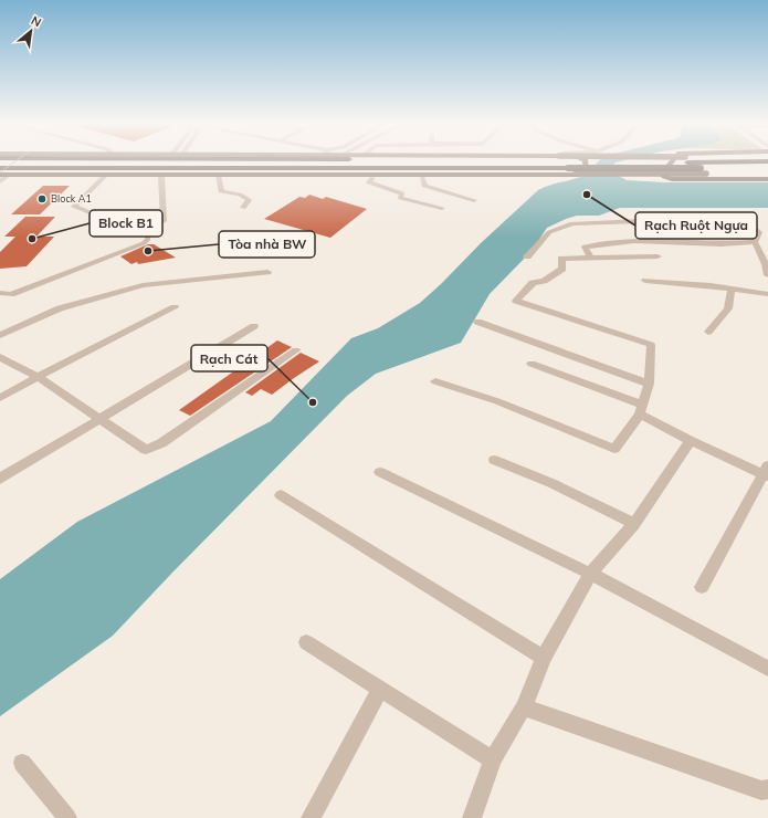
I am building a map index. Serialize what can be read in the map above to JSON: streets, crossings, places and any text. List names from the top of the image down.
{
  "places": [
    "Rạch Ruột Ngựa",
    "Block A1",
    "Block B1",
    "Tòa nhà BW",
    "Rạch Cát"
  ],
  "north": "top right"
}
